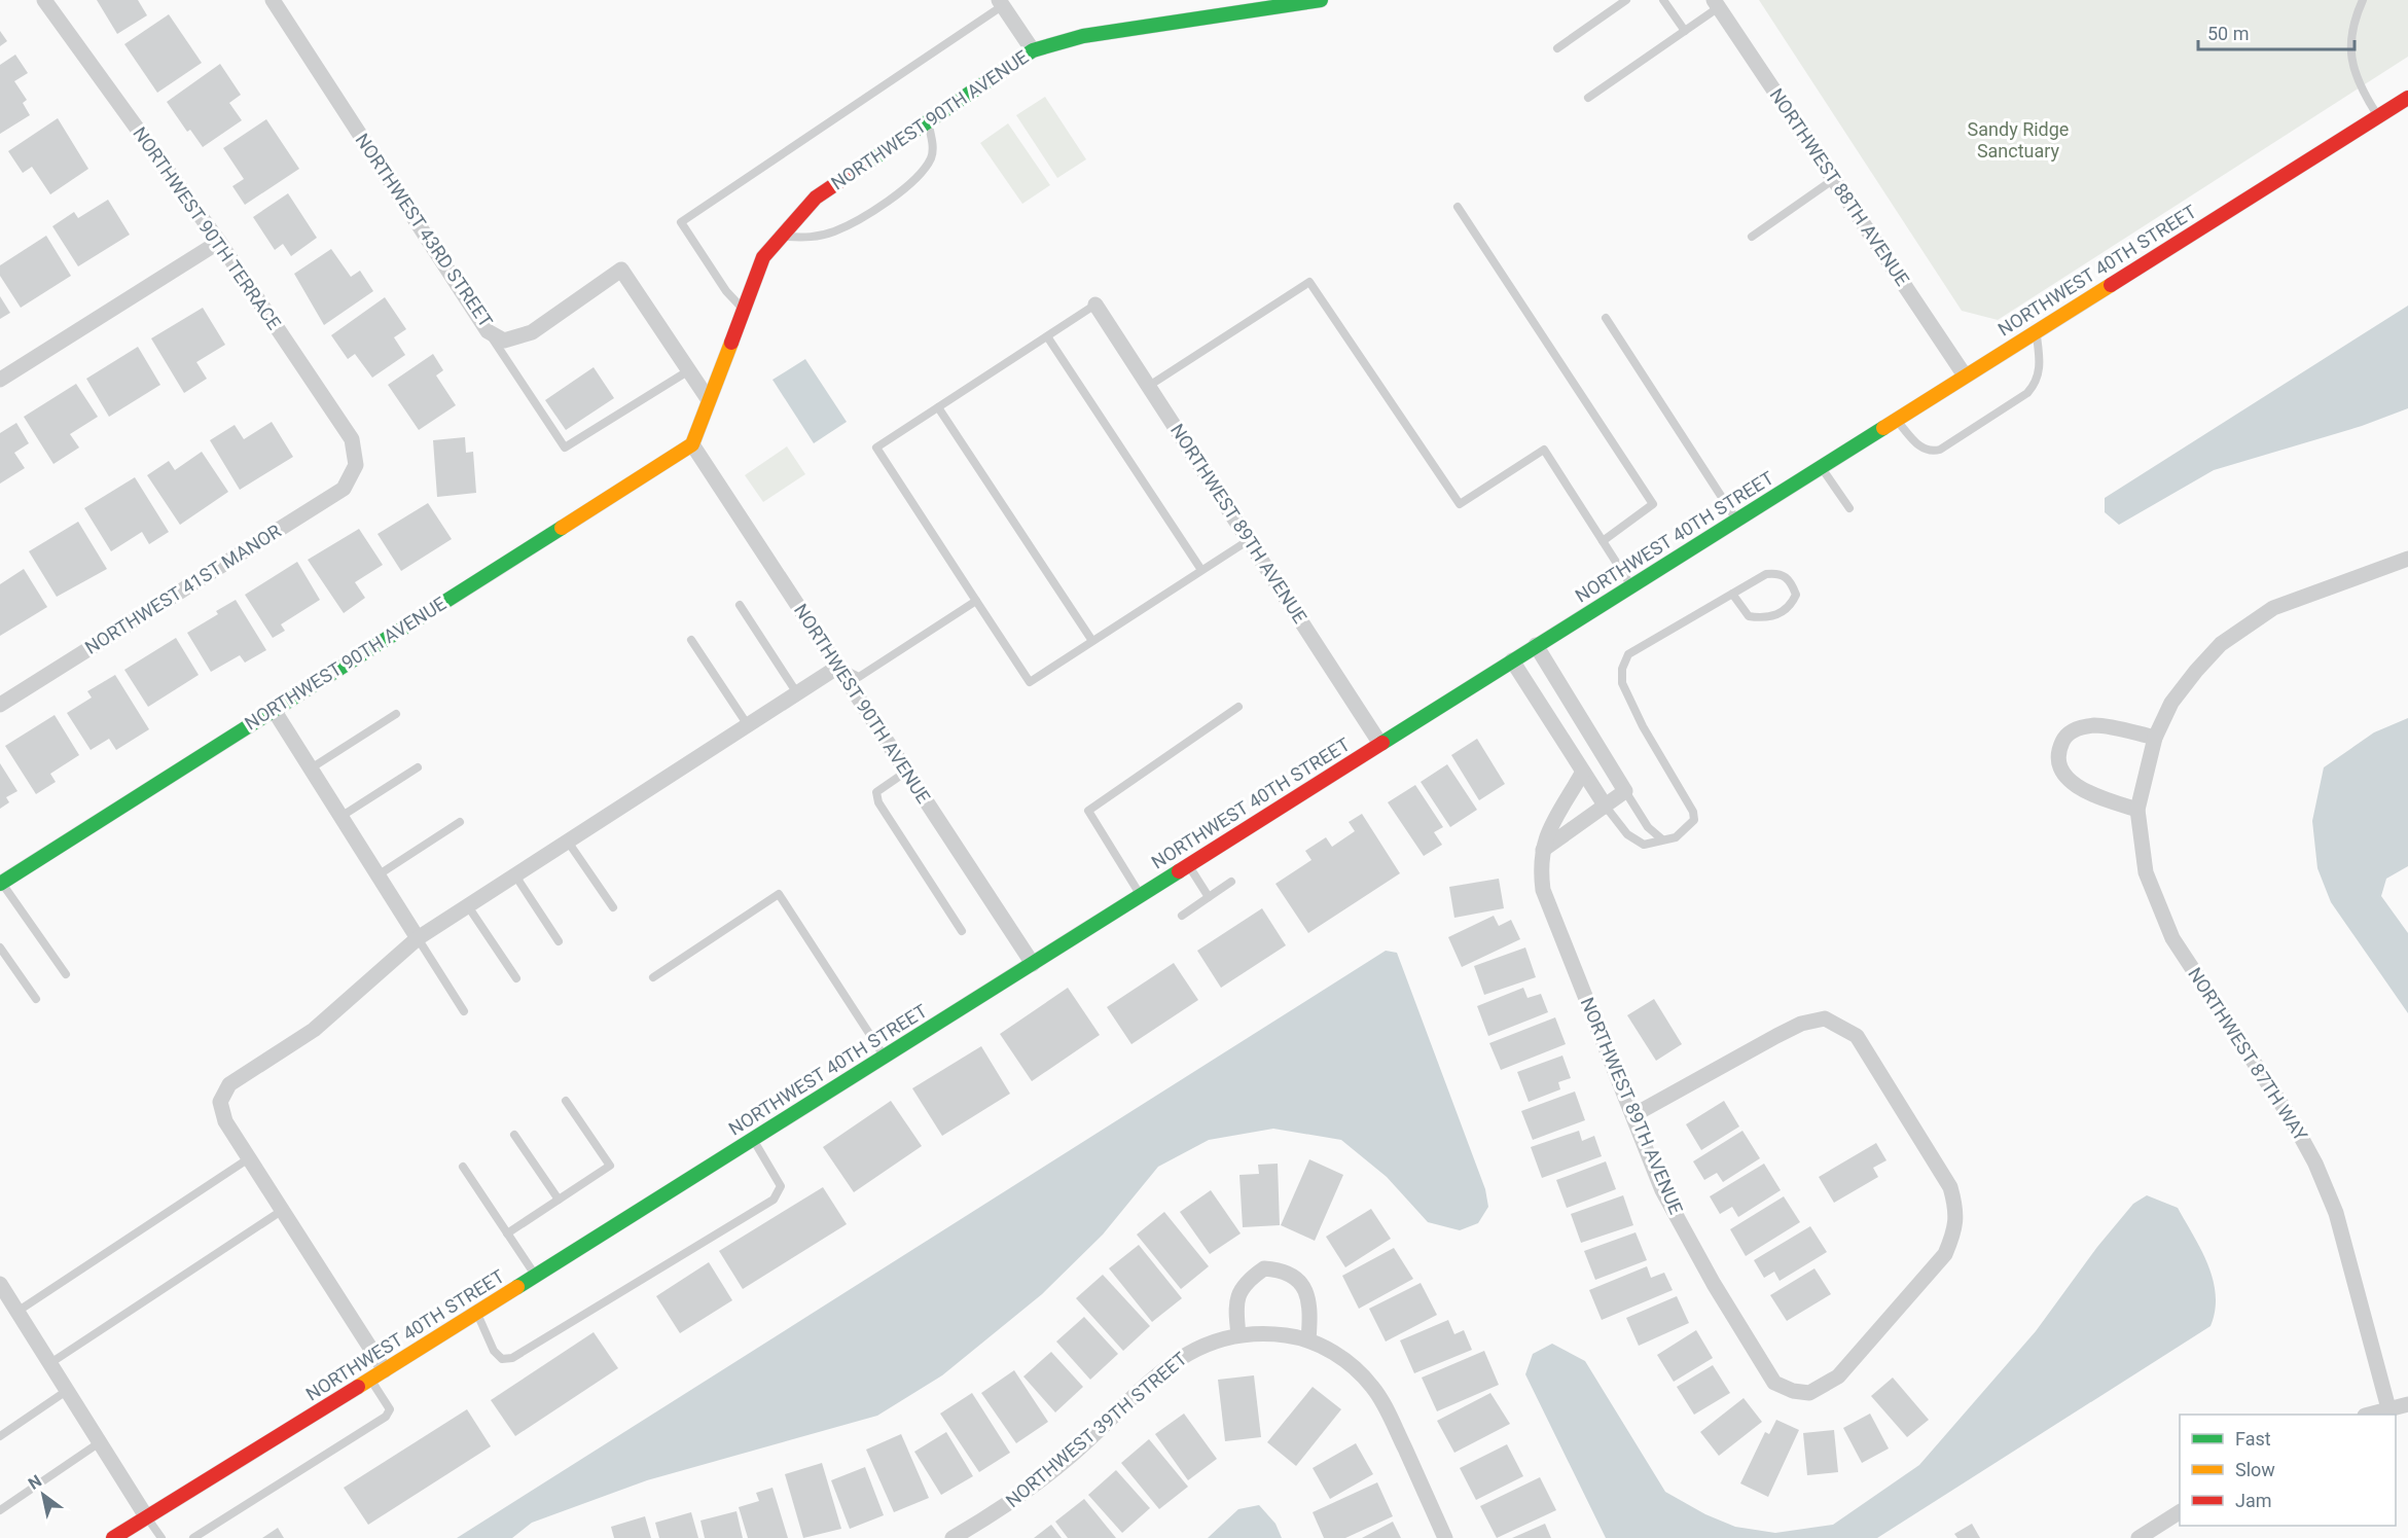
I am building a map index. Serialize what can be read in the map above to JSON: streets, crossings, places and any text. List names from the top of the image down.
{
  "streets": {
    "street": [
      "NORTHWEST 90TH AVENUE",
      "NORTHWEST 88TH AVENUE",
      "NORTHWEST 90TH TERRACE",
      "NORTHWEST 43RD STREET",
      "NORTHWEST 40TH STREET",
      "NORTHWEST 89TH AVENUE",
      "NORTHWEST 41ST MANOR",
      "NORTHWEST 87TH WAY",
      "NORTHWEST 39TH STREET"
    ]
  },
  "crossings": [
    ["NORTHWEST 90TH AVENUE", "NORTHWEST 40TH STREET"],
    ["NORTHWEST 88TH AVENUE", "NORTHWEST 40TH STREET"],
    ["NORTHWEST 90TH TERRACE", "NORTHWEST 41ST MANOR"],
    ["NORTHWEST 40TH STREET", "NORTHWEST 89TH AVENUE"]
  ],
  "parks": ["Sandy Ridge Sanctuary"],
  "legend": ["Fast", "Slow", "Jam"],
  "scale_bar": "50 m",
  "north": "top left"
}
